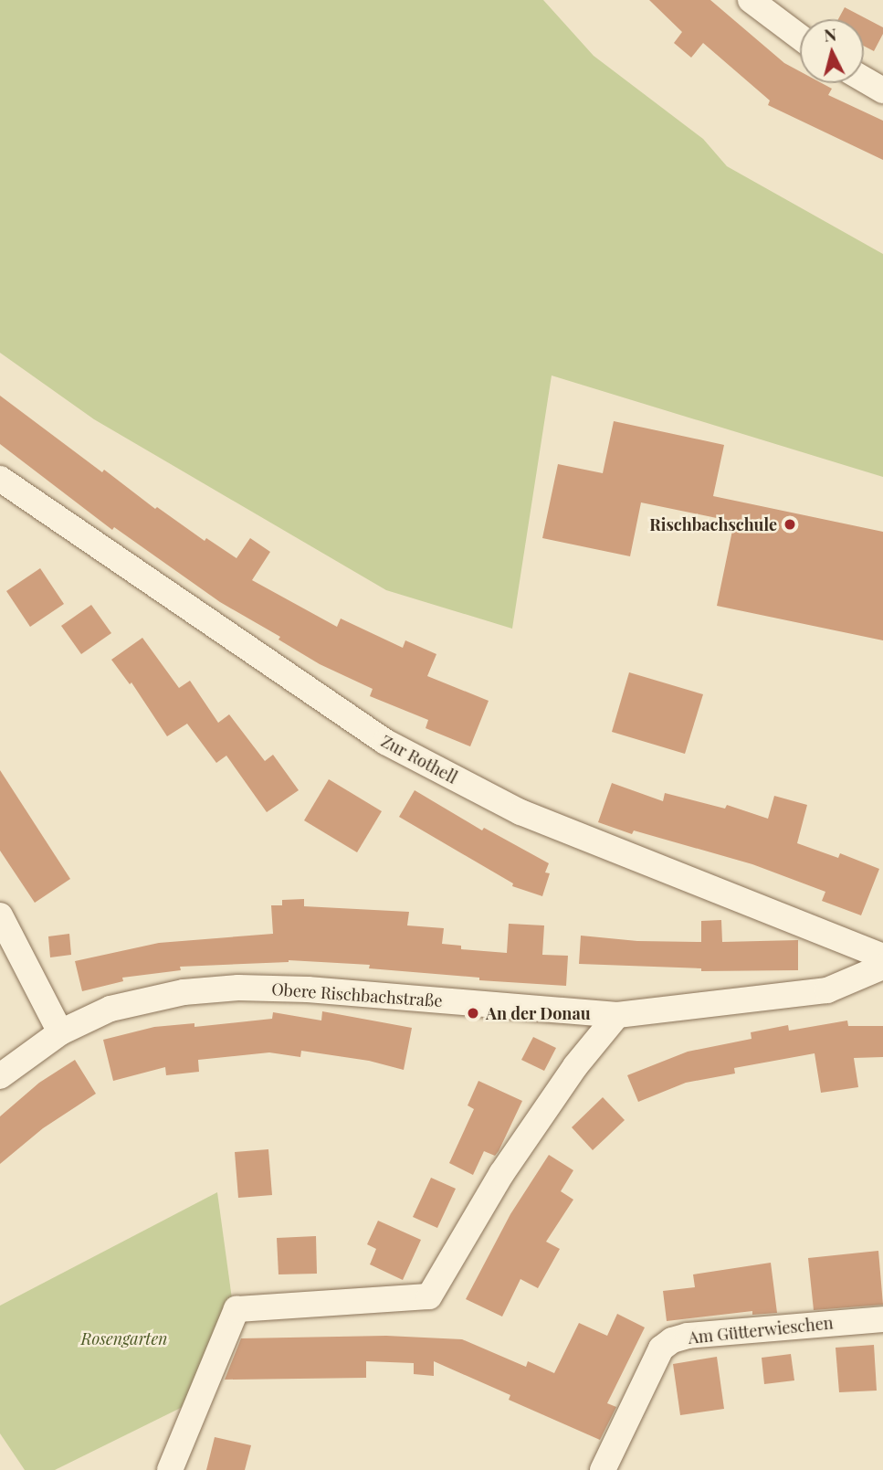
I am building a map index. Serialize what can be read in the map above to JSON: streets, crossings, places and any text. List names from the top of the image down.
{
  "streets": {
    "street": ["Zur Rothell", "Obere Rischbachstraße", "Am Gütterwieschen"]
  },
  "parks": ["Rosengarten"],
  "places": ["Rischbachschule", "An der Donau"],
  "north": "top"
}
